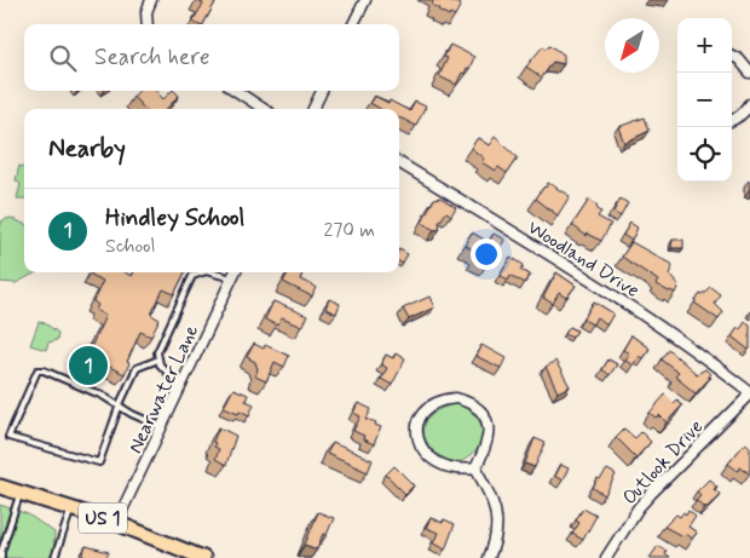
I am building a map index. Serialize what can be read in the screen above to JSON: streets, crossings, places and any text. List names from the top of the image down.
{
  "streets": {
    "main road": ["US 1"],
    "street": ["Woodland Drive", "Nearwater Lane", "Outlook Drive"]
  },
  "crossings": [
    ["Woodland Drive", "Outlook Drive"],
    ["Nearwater Lane", "US 1"]
  ],
  "north": "bottom left",
  "page": {
    "map_buttons": ["+", "−"],
    "search": "Search here",
    "heading": "Nearby",
    "list": [
      {
        "mark": "1",
        "name": "Hindley School",
        "note": "School",
        "value": "270 m"
      }
    ],
    "pins": "1"
  }
}
